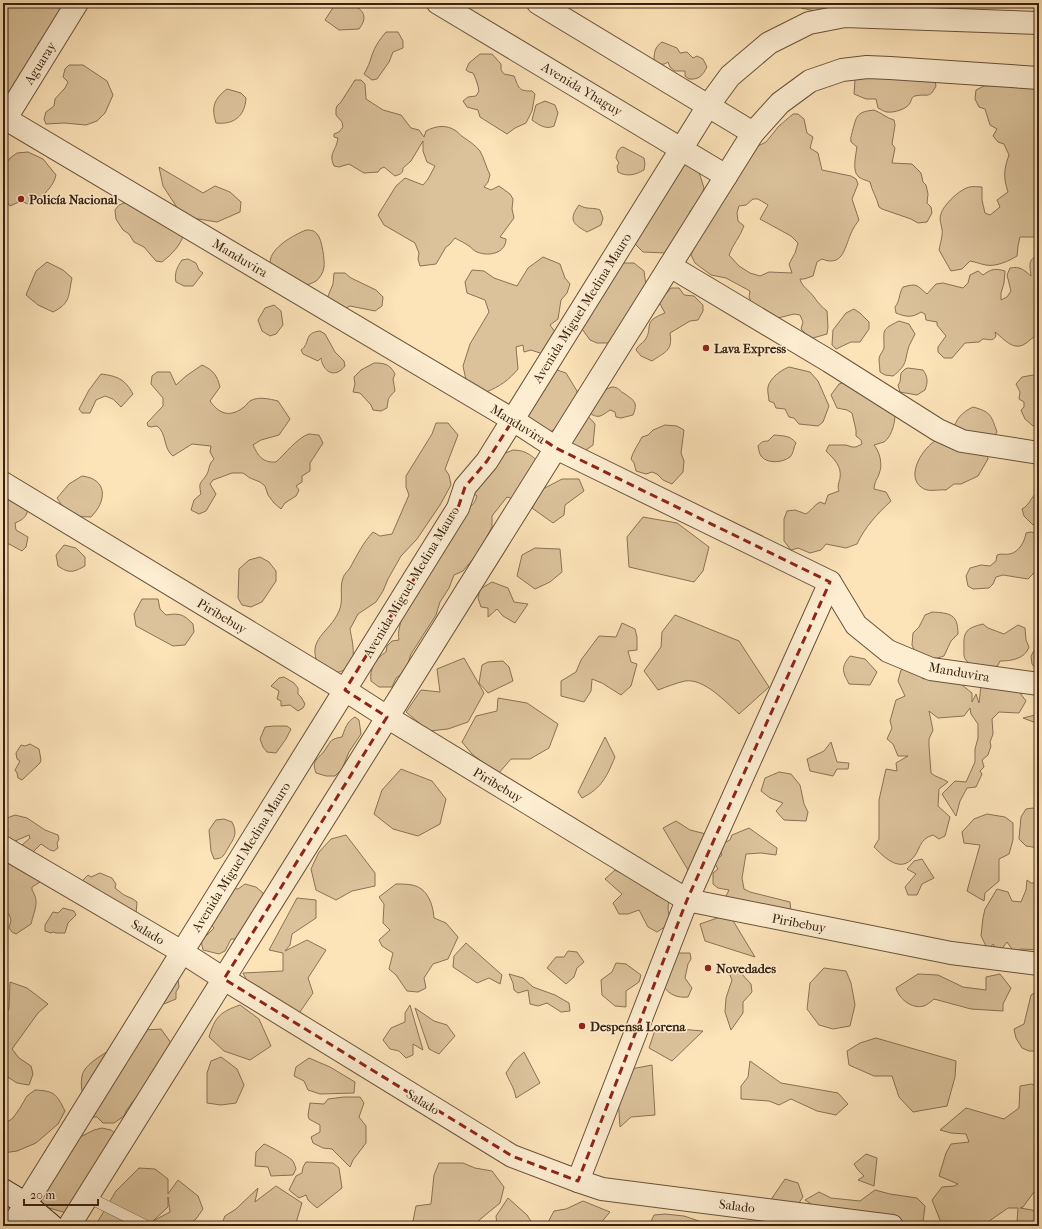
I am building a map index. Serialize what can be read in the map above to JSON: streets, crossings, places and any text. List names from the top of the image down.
{
  "streets": {
    "street": [
      "Aguaray",
      "Avenida Yhaguy",
      "Manduvira",
      "Avenida Miguel Medina Mauro",
      "Piribebuy",
      "Salado"
    ]
  },
  "crossings": [
    ["Aguaray", "Manduvira"],
    ["Avenida Yhaguy", "Avenida Miguel Medina Mauro"],
    ["Manduvira", "Avenida Miguel Medina Mauro"],
    ["Avenida Miguel Medina Mauro", "Piribebuy"],
    ["Avenida Miguel Medina Mauro", "Salado"]
  ],
  "places": [
    "Policía Nacional",
    "Lava Express",
    "Novedades",
    "Despensa Lorena"
  ],
  "scale_bar": "20 m"
}
